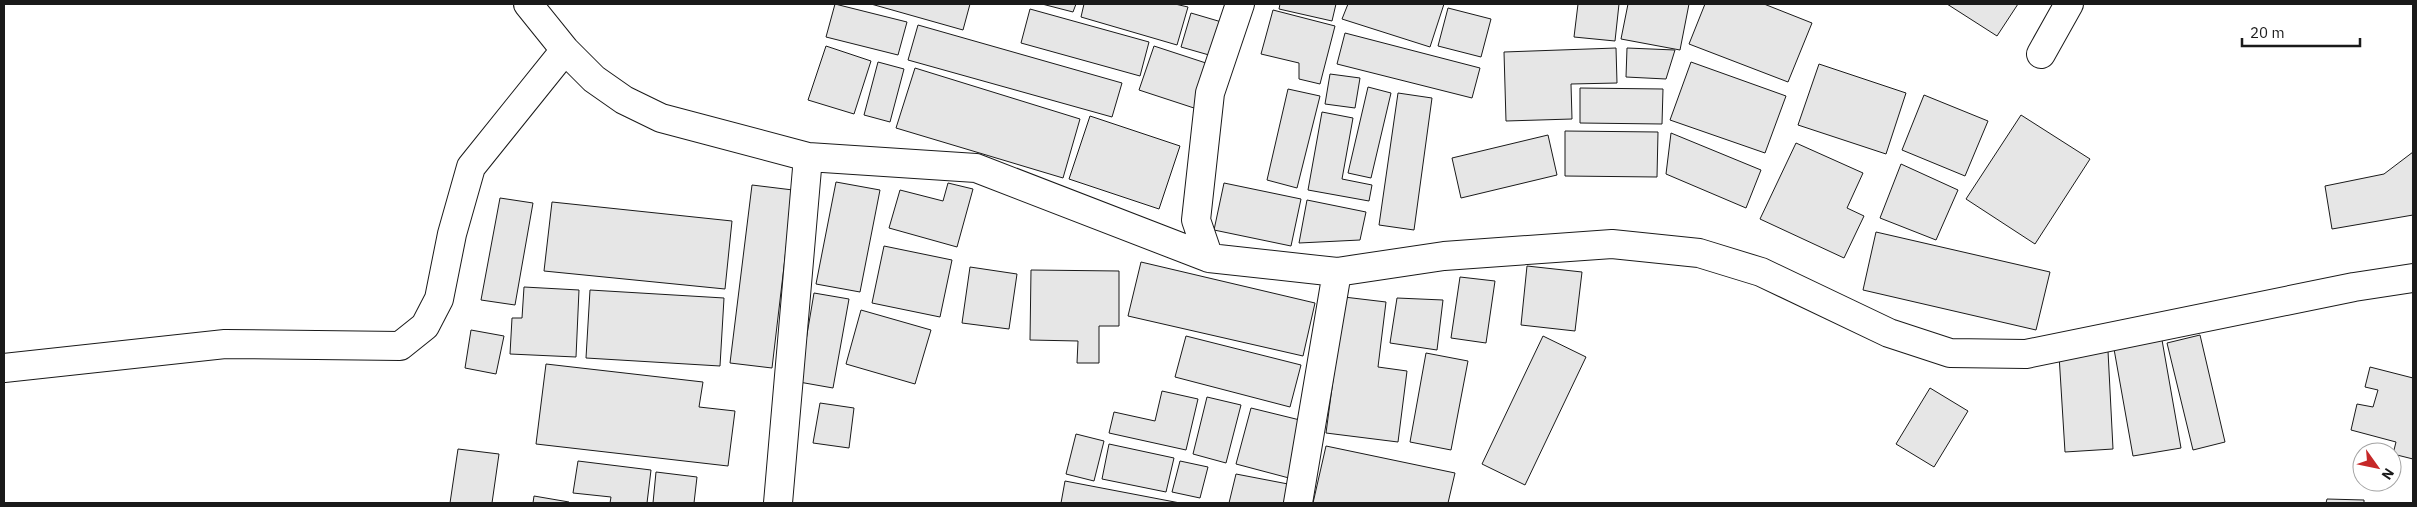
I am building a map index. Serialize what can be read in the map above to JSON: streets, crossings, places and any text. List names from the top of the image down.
{
  "scale_bar": "20 m",
  "north": "bottom right"
}
